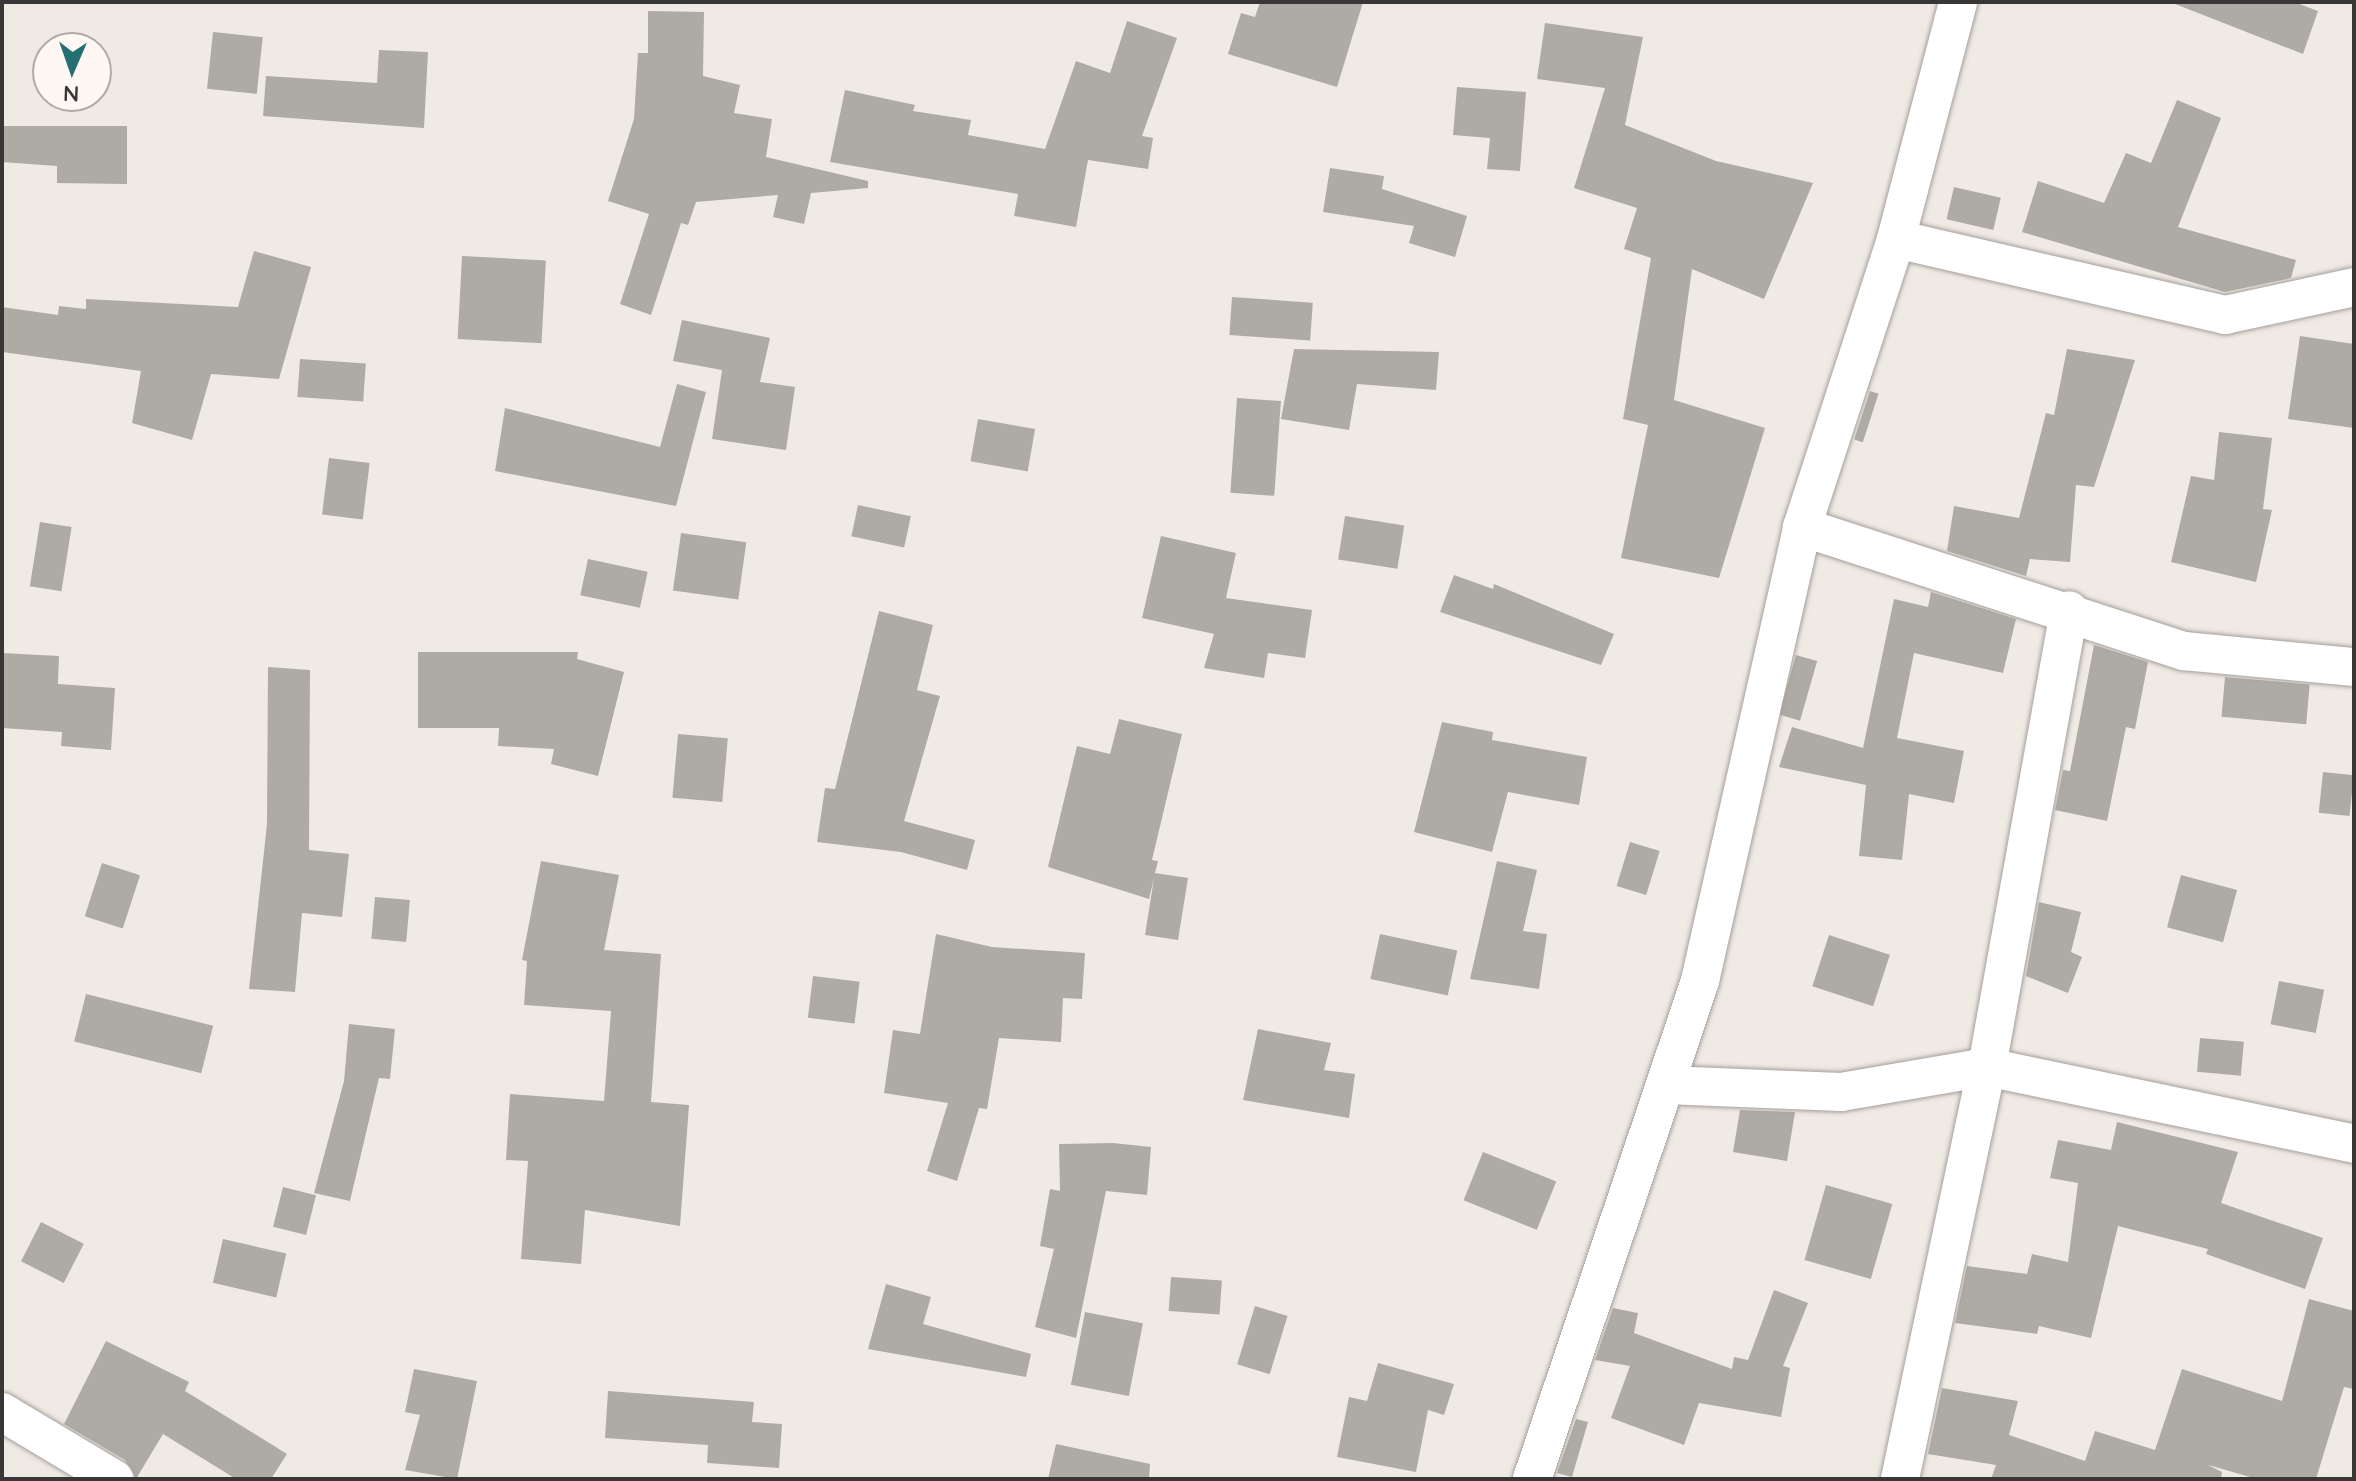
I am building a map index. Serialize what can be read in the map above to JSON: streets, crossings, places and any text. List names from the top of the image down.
{
  "north": "bottom"
}
